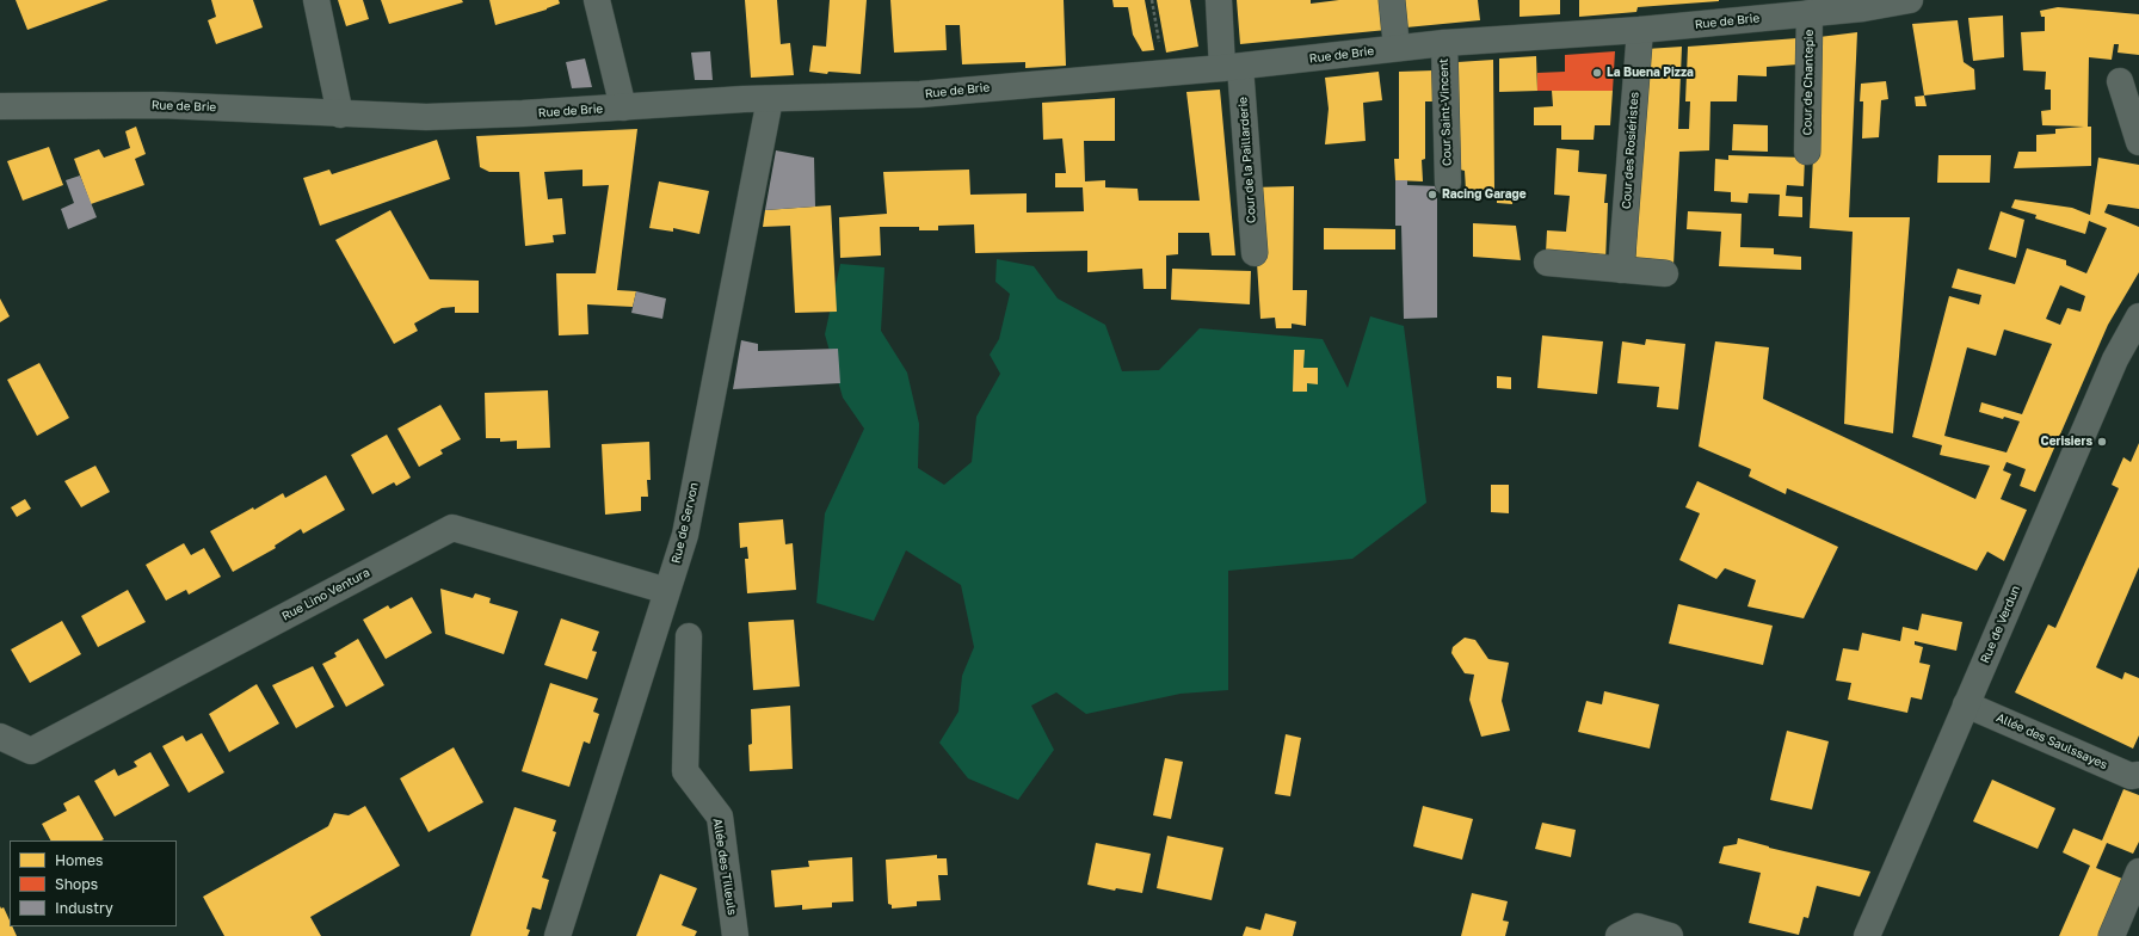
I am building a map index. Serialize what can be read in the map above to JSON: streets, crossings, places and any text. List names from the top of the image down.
{
  "streets": {
    "street": [
      "Rue de Brie",
      "Cour de Chantepie",
      "Cour Saint-Vincent",
      "Cour des Rosiéristes",
      "Cour de la Paillarderie",
      "Rue de Servon",
      "Rue Lino Ventura",
      "Rue de Verdun",
      "Allée des Saulssayes",
      "Allée des Tilleuls"
    ]
  },
  "crossings": [
    ["Rue de Brie", "Cour de Chantepie"],
    ["Rue de Brie", "Cour Saint-Vincent"],
    ["Rue de Brie", "Cour des Rosiéristes"],
    ["Rue de Brie", "Cour de la Paillarderie"],
    ["Rue de Brie", "Rue de Servon"],
    ["Rue de Servon", "Rue Lino Ventura"],
    ["Rue de Verdun", "Allée des Saulssayes"]
  ],
  "places": ["La Buena Pizza", "Racing Garage", "Cerisiers"],
  "legend": ["Homes", "Shops", "Industry"]
}
